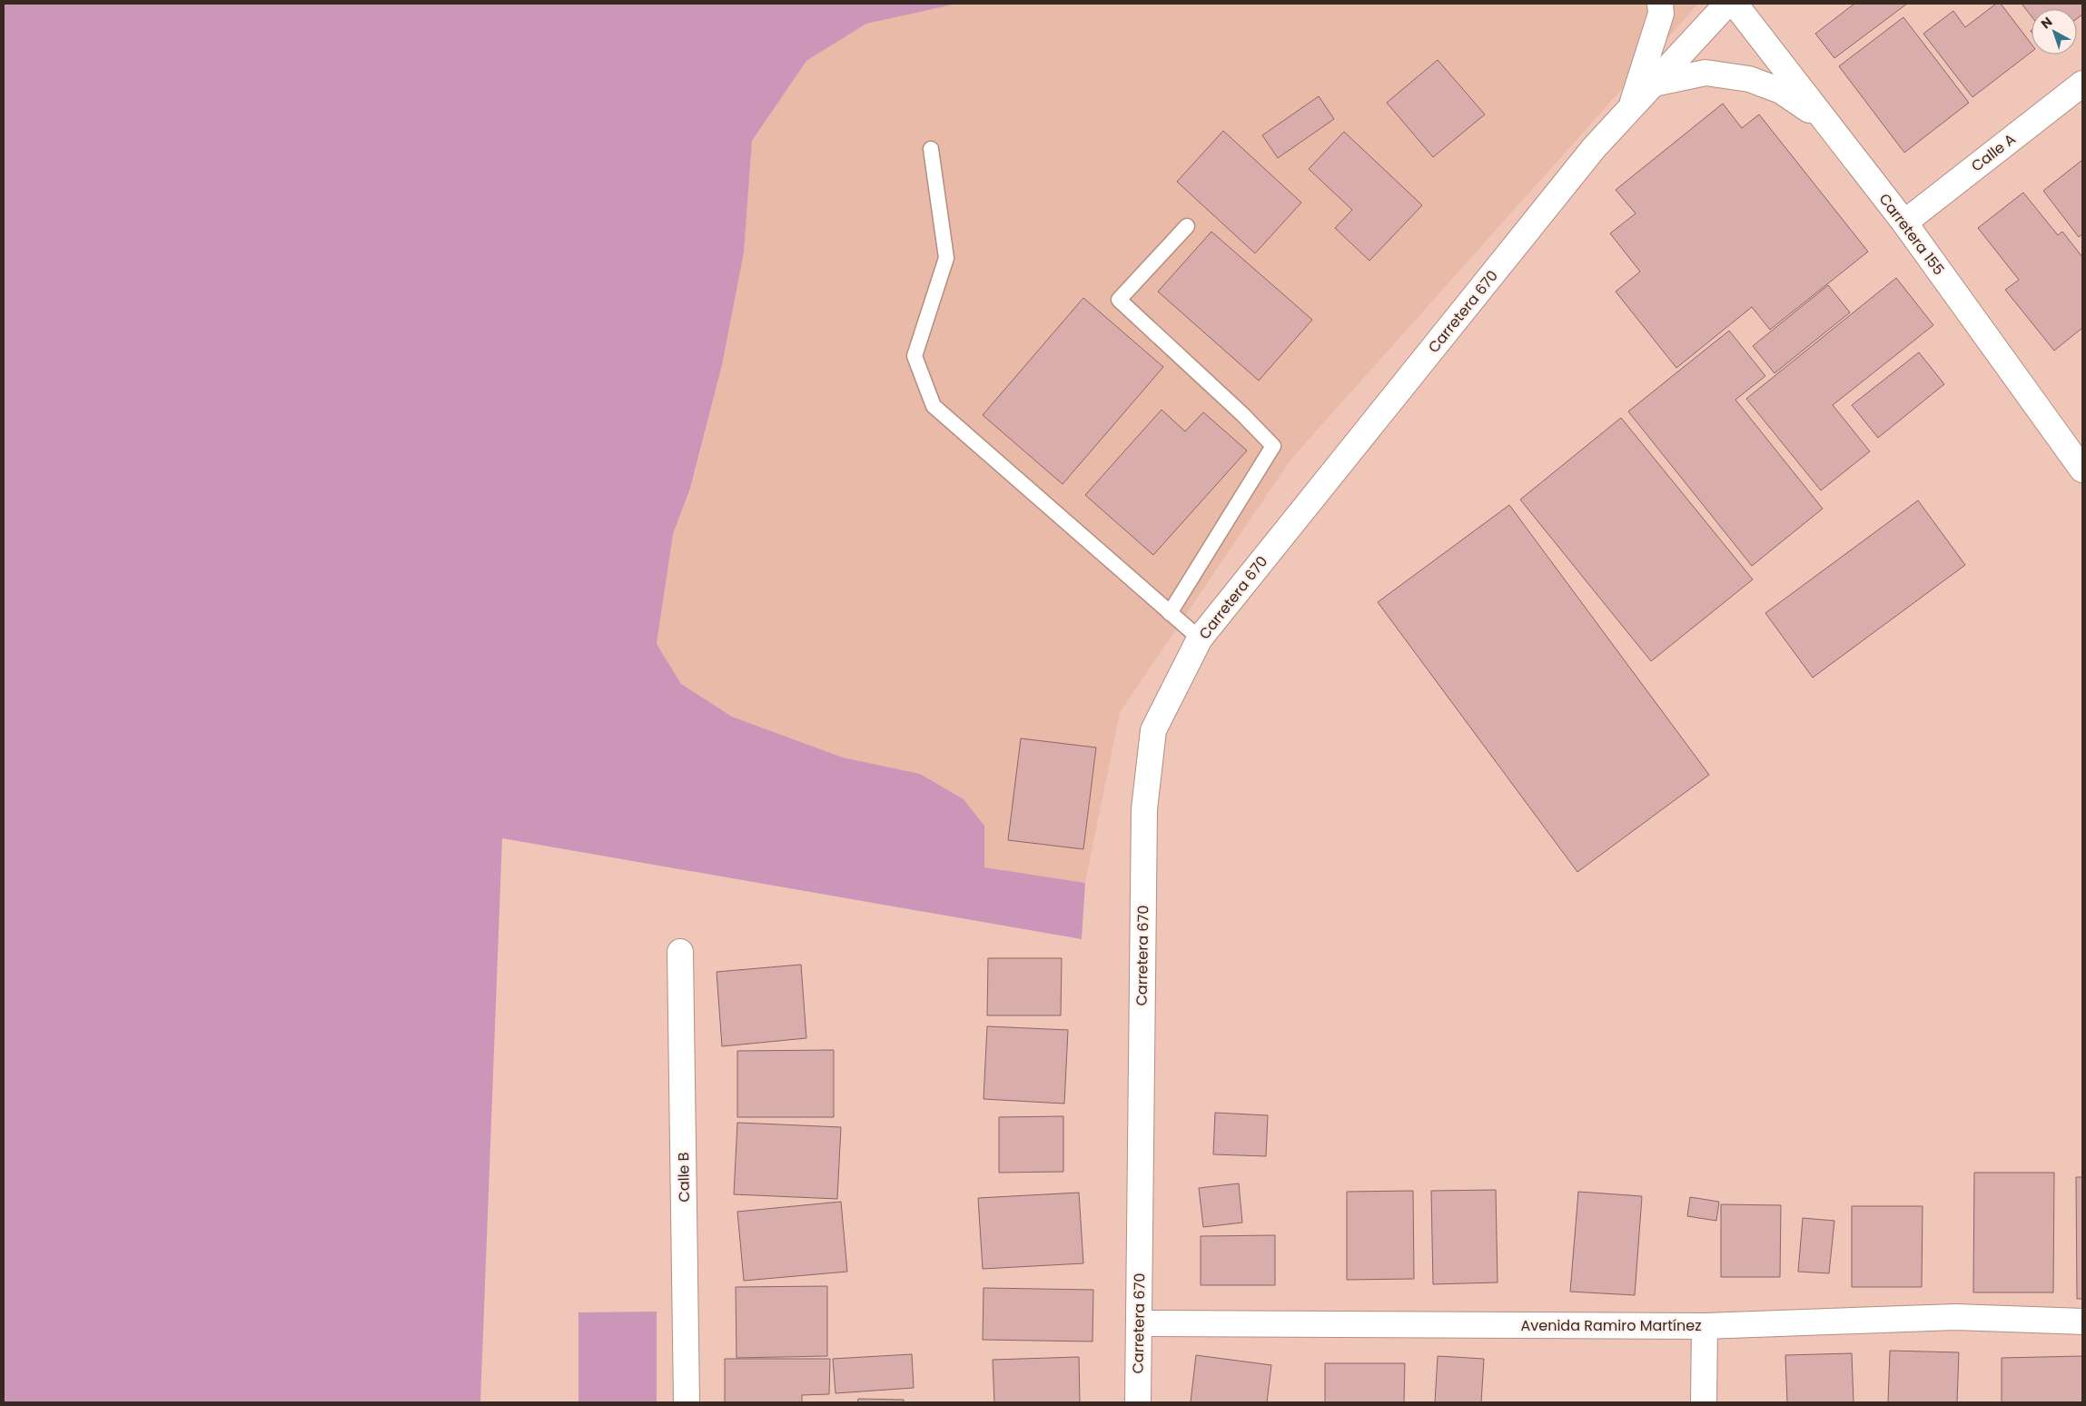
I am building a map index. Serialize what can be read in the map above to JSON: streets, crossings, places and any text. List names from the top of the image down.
{
  "streets": {
    "street": [
      "Calle A",
      "Carretera 155",
      "Carretera 670",
      "Calle B",
      "Avenida Ramiro Martínez"
    ]
  },
  "crossings": [
    ["Calle A", "Carretera 155"],
    ["Carretera 670", "Avenida Ramiro Martínez"]
  ],
  "north": "top left"
}
